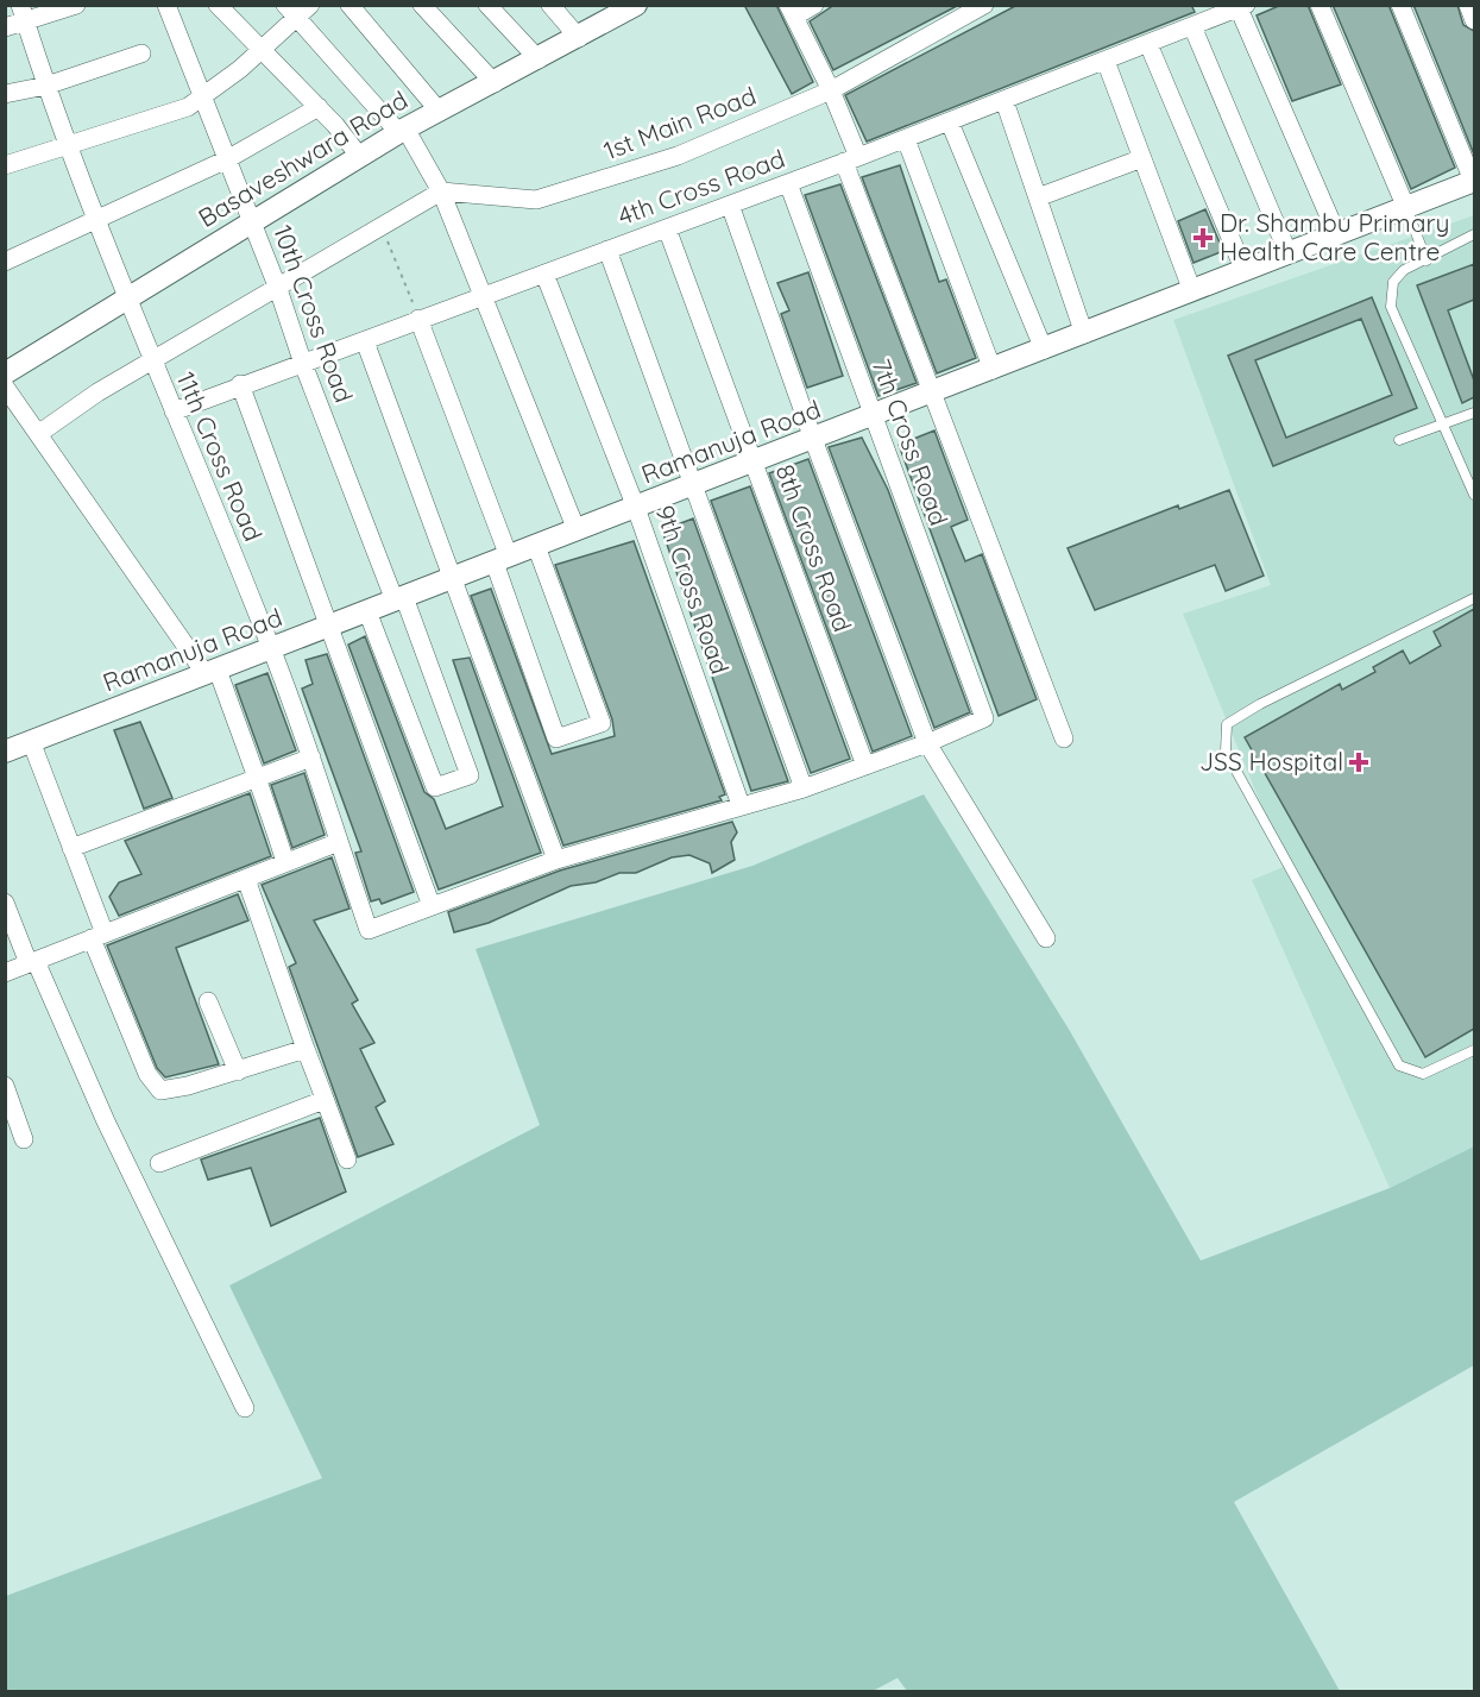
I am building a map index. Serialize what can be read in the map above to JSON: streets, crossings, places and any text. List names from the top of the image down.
{
  "streets": {
    "street": [
      "1st Main Road",
      "Basaveshwara Road",
      "4th Cross Road",
      "10th Cross Road",
      "Ramanuja Road",
      "7th Cross Road",
      "11th Cross Road",
      "8th Cross Road",
      "9th Cross Road"
    ]
  },
  "crossings": [
    ["Basaveshwara Road", "10th Cross Road"],
    ["Basaveshwara Road", "11th Cross Road"],
    ["4th Cross Road", "10th Cross Road"],
    ["4th Cross Road", "7th Cross Road"],
    ["4th Cross Road", "11th Cross Road"],
    ["4th Cross Road", "8th Cross Road"],
    ["4th Cross Road", "9th Cross Road"],
    ["10th Cross Road", "Ramanuja Road"],
    ["Ramanuja Road", "7th Cross Road"],
    ["Ramanuja Road", "11th Cross Road"],
    ["Ramanuja Road", "8th Cross Road"],
    ["Ramanuja Road", "9th Cross Road"]
  ],
  "places": {
    "health": ["Dr. Shambu Primary Health Care Centre", "JSS Hospital"]
  }
}
